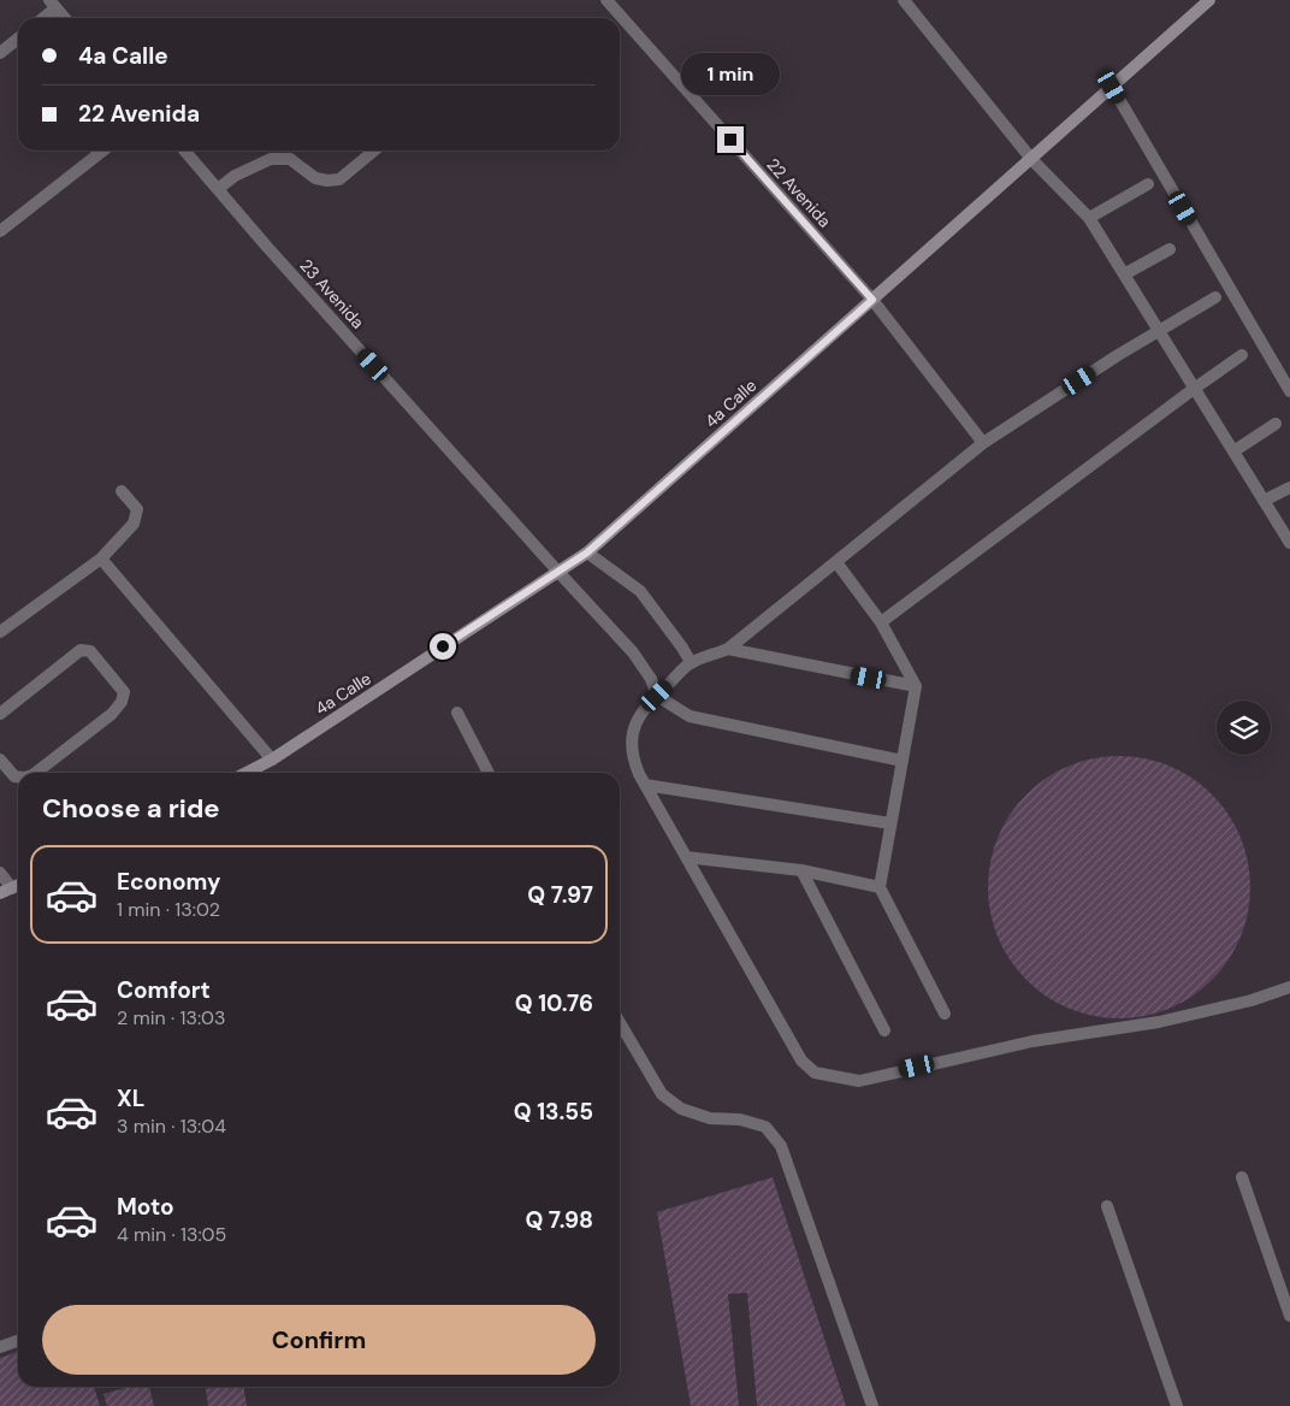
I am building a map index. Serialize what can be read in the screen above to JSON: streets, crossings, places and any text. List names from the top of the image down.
{
  "streets": {
    "street": ["22 Avenida", "23 Avenida", "4a Calle"]
  },
  "crossings": [
    ["22 Avenida", "4a Calle"],
    ["23 Avenida", "4a Calle"]
  ],
  "page": {
    "banner": ["4a Calle", "22 Avenida"],
    "bubble": "1 min",
    "heading": "Choose a ride",
    "list": [
      {
        "name": "Economy",
        "note": "1 min · 13:02",
        "value": "Q 7.97"
      },
      {
        "name": "Comfort",
        "note": "2 min · 13:03",
        "value": "Q 10.76"
      },
      {
        "name": "XL",
        "note": "3 min · 13:04",
        "value": "Q 13.55"
      },
      {
        "name": "Moto",
        "note": "4 min · 13:05",
        "value": "Q 7.98"
      }
    ],
    "buttons": "Confirm"
  }
}
